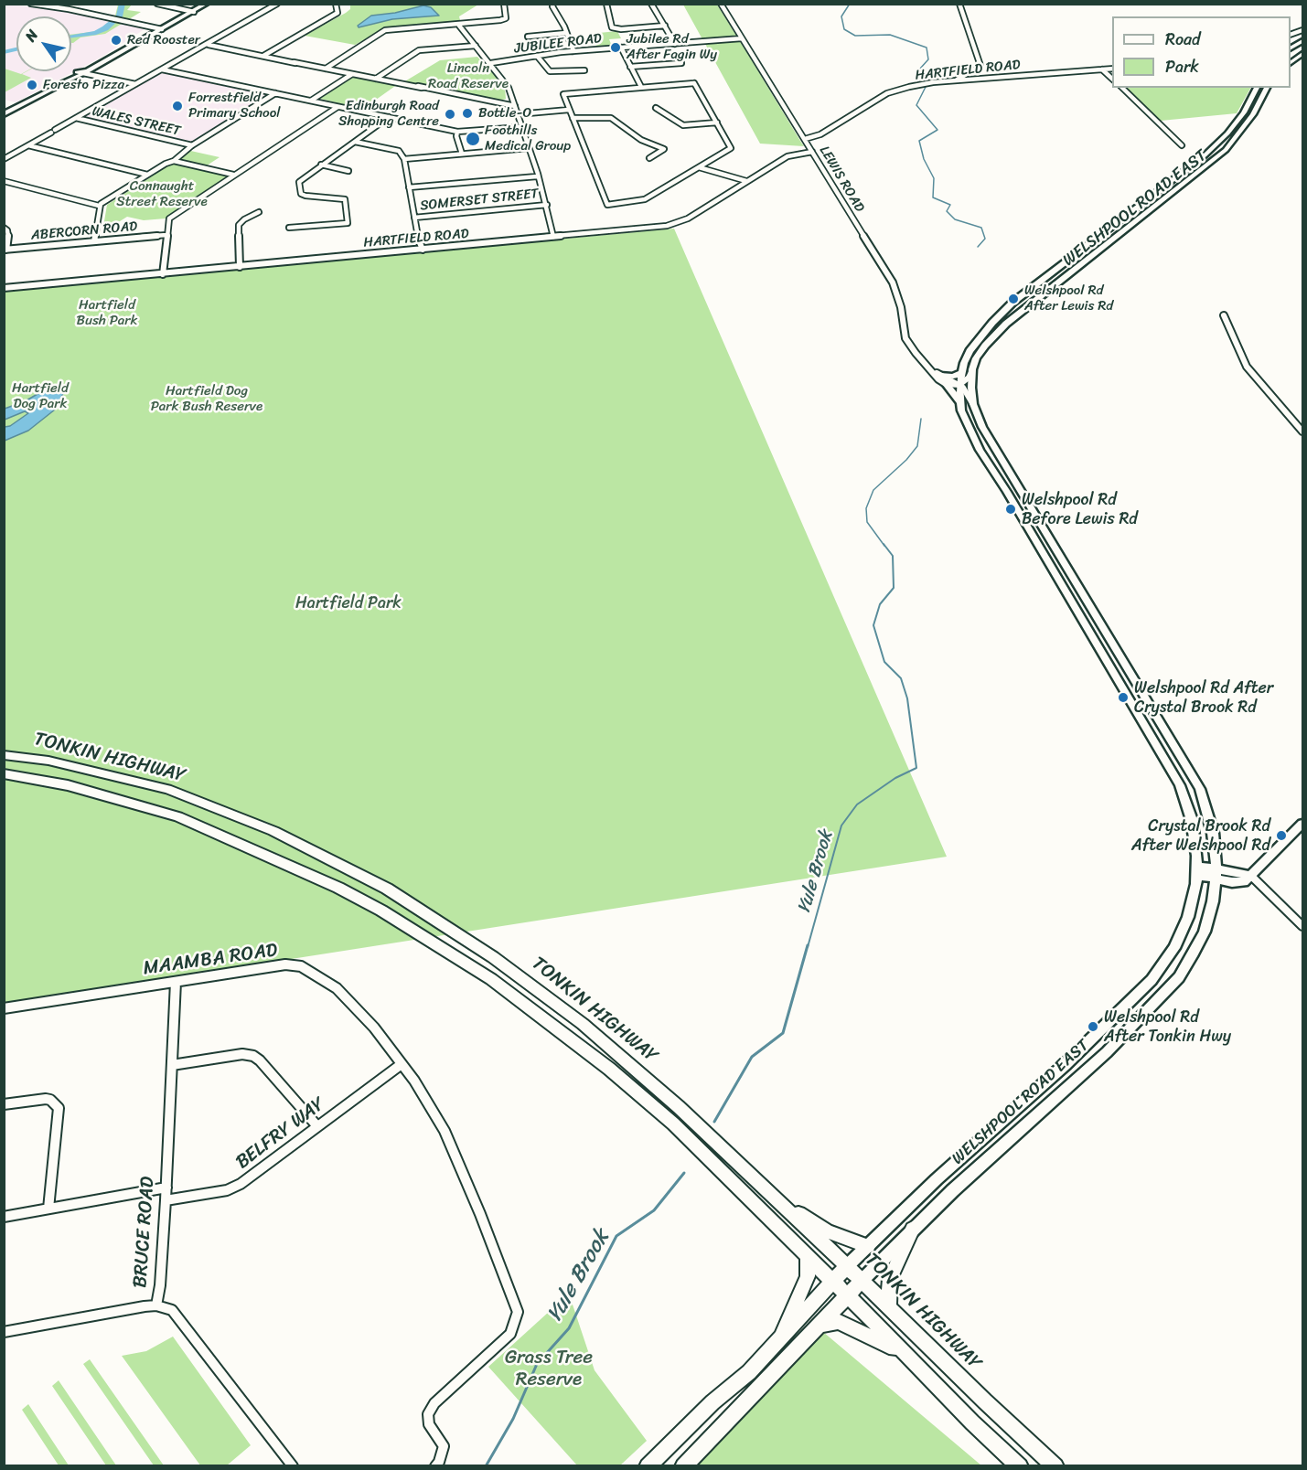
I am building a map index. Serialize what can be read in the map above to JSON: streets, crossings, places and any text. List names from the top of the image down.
{
  "streets": {
    "highway": ["WELSHPOOL ROAD EAST", "TONKIN HIGHWAY"],
    "street": [
      "JUBILEE ROAD",
      "HARTFIELD ROAD",
      "WALES STREET",
      "LEWIS ROAD",
      "SOMERSET STREET",
      "ABERCORN ROAD",
      "MAAMBA ROAD",
      "BELFRY WAY",
      "BRUCE ROAD"
    ]
  },
  "crossings": [
    ["JUBILEE ROAD", "LEWIS ROAD"],
    ["HARTFIELD ROAD", "LEWIS ROAD"],
    ["LEWIS ROAD", "WELSHPOOL ROAD EAST"],
    ["WELSHPOOL ROAD EAST", "TONKIN HIGHWAY"],
    ["MAAMBA ROAD", "BELFRY WAY"],
    ["MAAMBA ROAD", "BRUCE ROAD"],
    ["BELFRY WAY", "BRUCE ROAD"]
  ],
  "water": ["Yule Brook"],
  "parks": [
    "Lincoln Road Reserve",
    "Connaught Street Reserve",
    "Hartfield Bush Park",
    "Hartfield Dog Park",
    "Hartfield Dog Park Bush Reserve",
    "Hartfield Park",
    "Grass Tree Reserve"
  ],
  "places": [
    "Red Rooster",
    "Jubilee Rd After Fagin Wy",
    "Foresto Pizza",
    "Forrestfield Primary School",
    "Bottle-O",
    "Edinburgh Road Shopping Centre",
    "Foothills Medical Group",
    "Welshpool Rd After Lewis Rd",
    "Welshpool Rd Before Lewis Rd",
    "Welshpool Rd After Crystal Brook Rd",
    "Crystal Brook Rd After Welshpool Rd",
    "Welshpool Rd After Tonkin Hwy"
  ],
  "legend": ["Road", "Park"],
  "north": "top left"
}
